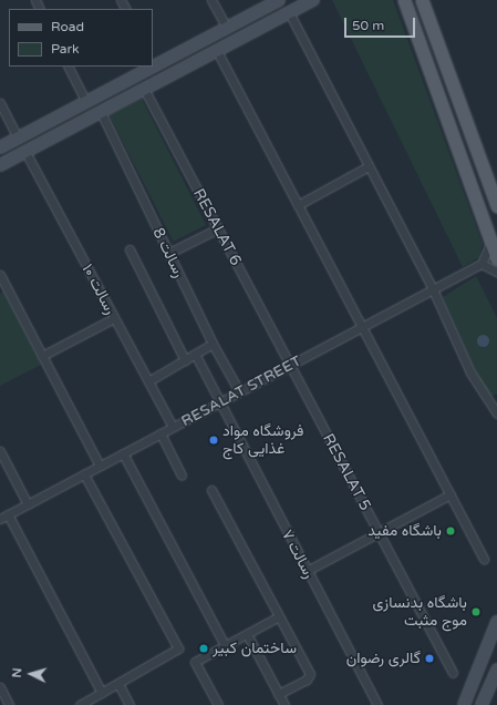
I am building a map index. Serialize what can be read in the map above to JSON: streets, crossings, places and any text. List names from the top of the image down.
{
  "streets": {
    "street": [
      "RESALAT 6",
      "رسالت 8",
      "رسالت ۱۰",
      "RESALAT STREET",
      "RESALAT 5",
      "رسالت ۷"
    ]
  },
  "crossings": [
    ["RESALAT 6", "RESALAT STREET"],
    ["RESALAT 6", "RESALAT 5"],
    ["رسالت 8", "RESALAT STREET"],
    ["رسالت ۱۰", "RESALAT STREET"],
    ["RESALAT STREET", "RESALAT 5"],
    ["RESALAT STREET", "رسالت ۷"]
  ],
  "places": [
    "فروشگاه مواد غذایی کاج",
    "باشگاه مفید",
    "باشگاه بدنسازی موج مثبت",
    "ساختمان کبیر",
    "گالری رضوان"
  ],
  "legend": ["Road", "Park"],
  "scale_bar": "50 m",
  "north": "left"
}
